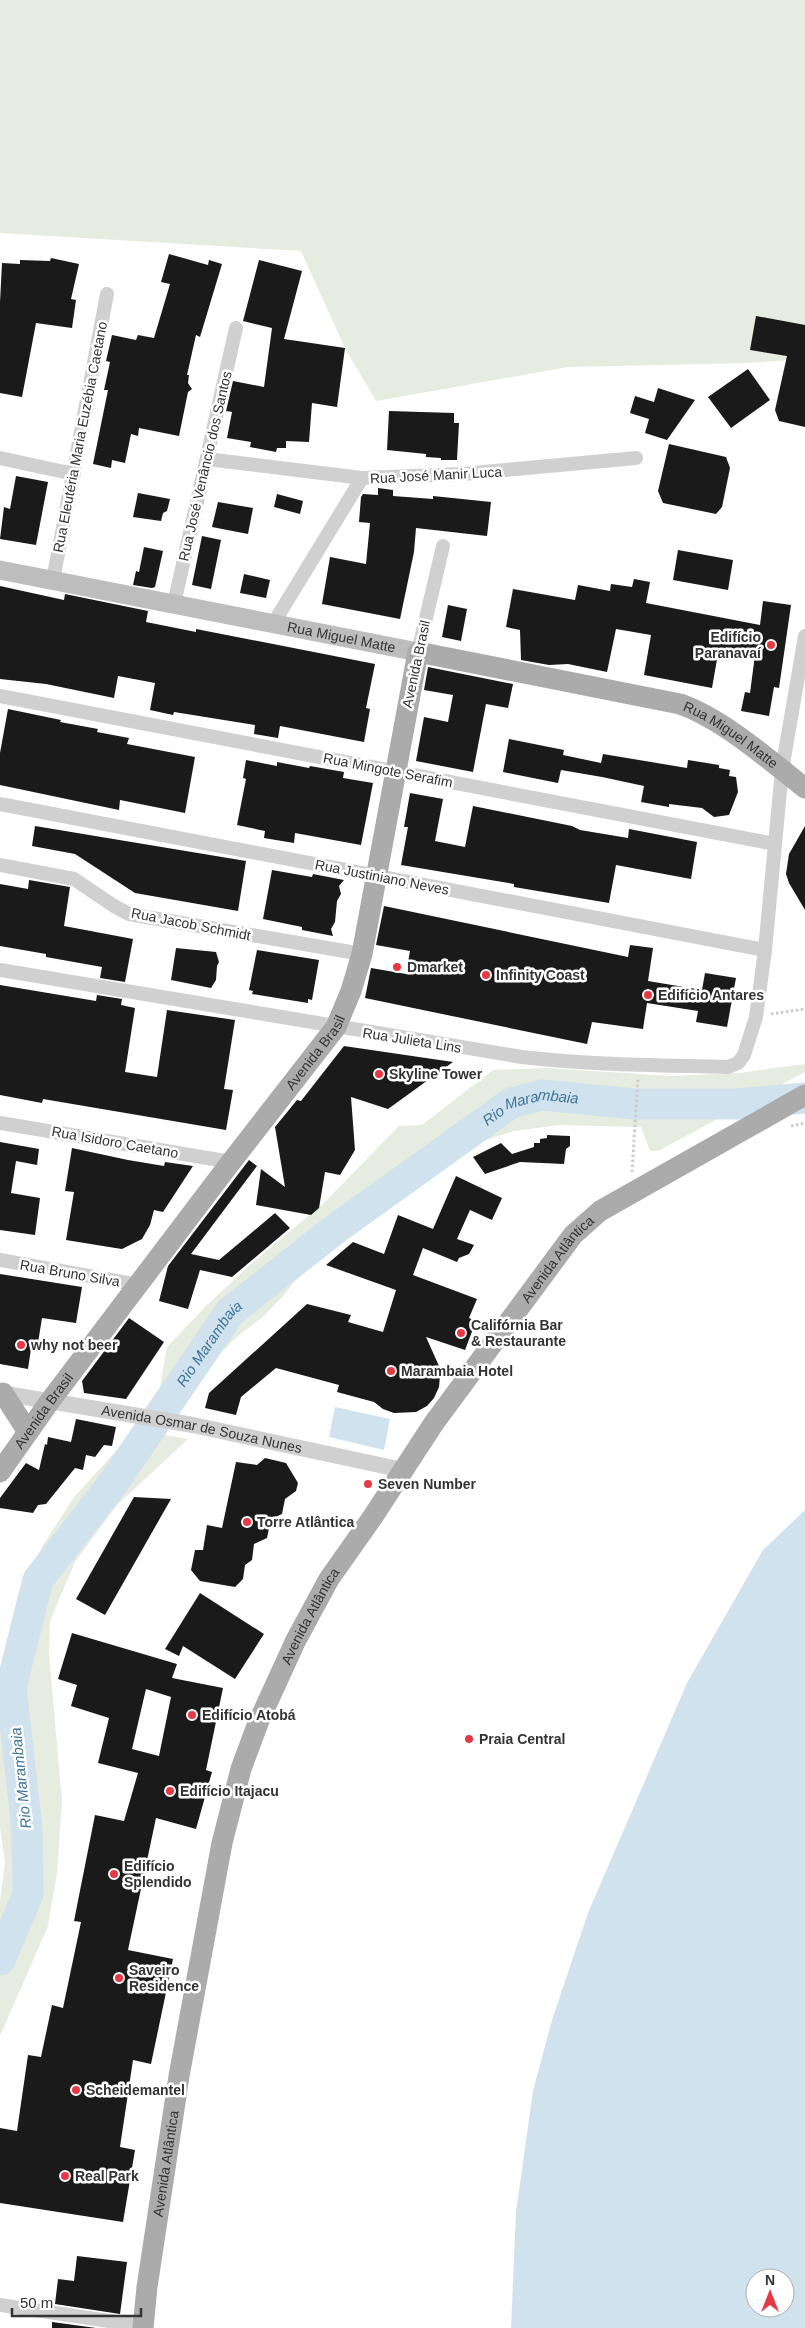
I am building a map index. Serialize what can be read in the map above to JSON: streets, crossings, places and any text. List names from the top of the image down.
{
  "streets": {
    "main road": ["Rua Miguel Matte", "Avenida Brasil", "Avenida Atlântica"],
    "street": [
      "Rua Eleutéria Maria Euzébia Caetano",
      "Rua José Venâncio dos Santos",
      "Rua José Manir Luca",
      "Rua Mingote Serafim",
      "Rua Justiniano Neves",
      "Rua Jacob Schmidt",
      "Rua Julieta Lins",
      "Rua Isidoro Caetano",
      "Rua Bruno Silva",
      "Avenida Osmar de Souza Nunes"
    ]
  },
  "crossings": [
    ["Rua Eleutéria Maria Euzébia Caetano", "Rua Miguel Matte"],
    ["Rua José Venâncio dos Santos", "Rua José Manir Luca"],
    ["Rua José Venâncio dos Santos", "Rua Miguel Matte"],
    ["Rua Miguel Matte", "Avenida Brasil"],
    ["Avenida Brasil", "Rua Mingote Serafim"],
    ["Avenida Brasil", "Rua Justiniano Neves"],
    ["Avenida Brasil", "Rua Jacob Schmidt"],
    ["Avenida Brasil", "Rua Julieta Lins"],
    ["Avenida Brasil", "Rua Isidoro Caetano"],
    ["Avenida Brasil", "Rua Bruno Silva"],
    ["Avenida Brasil", "Avenida Osmar de Souza Nunes"],
    ["Avenida Atlântica", "Avenida Osmar de Souza Nunes"]
  ],
  "water": ["Rio Marambaia"],
  "places": [
    "Edifício Paranavaí",
    "Dmarket",
    "Infinity Coast",
    "Edifício Antares",
    "Skyline Tower",
    "Califórnia Bar & Restaurante",
    "why not beer",
    "Marambaia Hotel",
    "Seven Number",
    "Torre Atlântica",
    "Edifício Atobá",
    "Praia Central",
    "Edifício Itajacu",
    "Edifício Splendido",
    "Saveiro Residence",
    "Scheidemantel",
    "Real Park"
  ],
  "scale_bar": "50 m",
  "north": "top"
}
